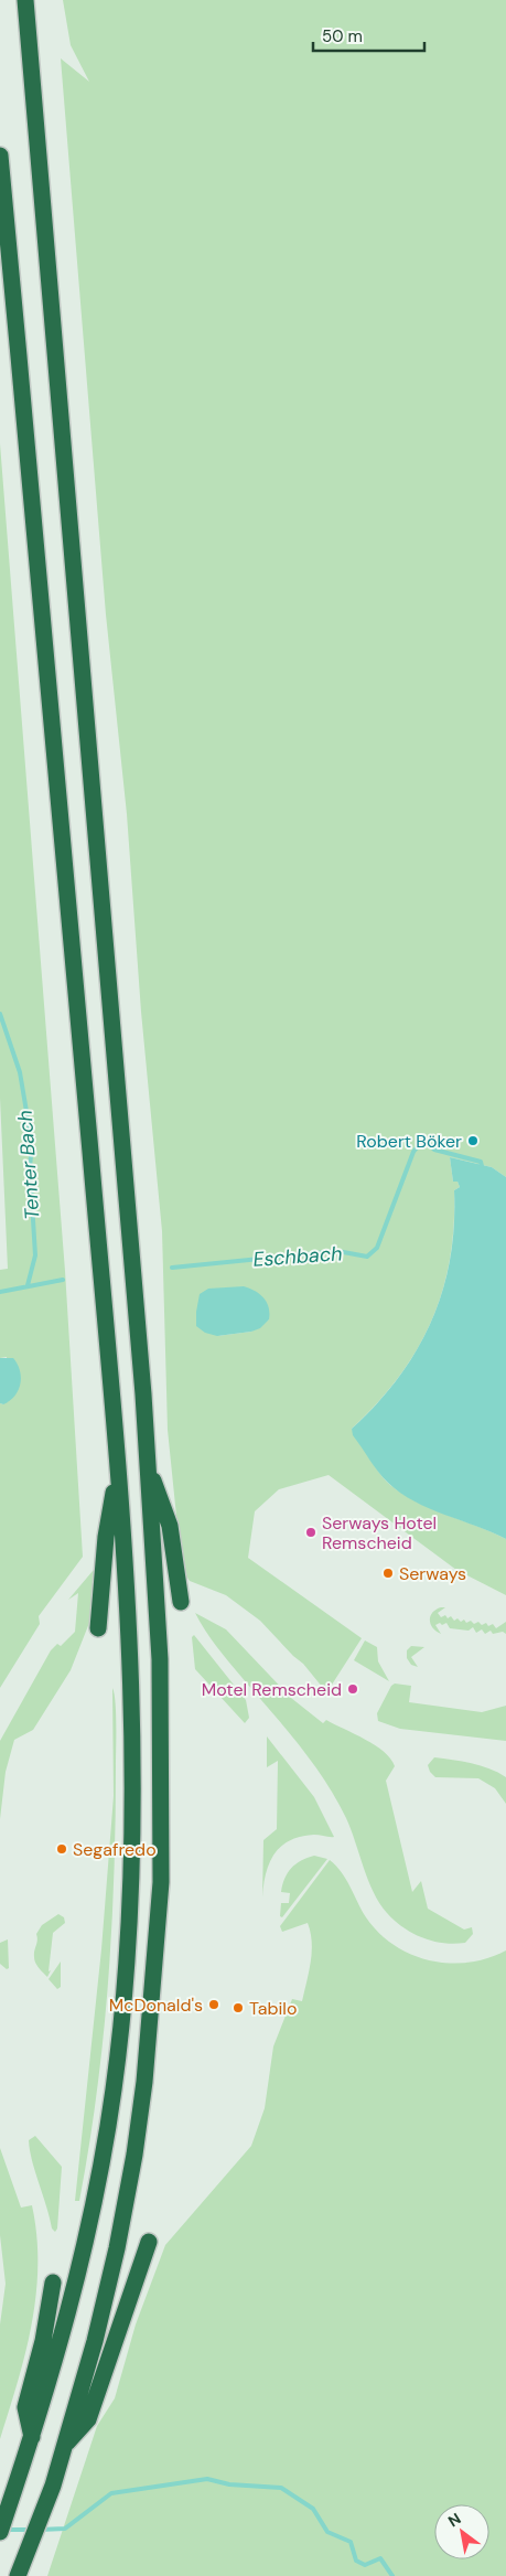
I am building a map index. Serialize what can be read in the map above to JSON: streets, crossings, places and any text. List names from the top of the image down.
{
  "water": ["Tenter Bach", "Eschbach"],
  "places": [
    "Robert Böker",
    "Serways Hotel Remscheid",
    "Serways",
    "Motel Remscheid",
    "Segafredo",
    "McDonald's",
    "Tabilo"
  ],
  "scale_bar": "50 m",
  "north": "top left"
}
